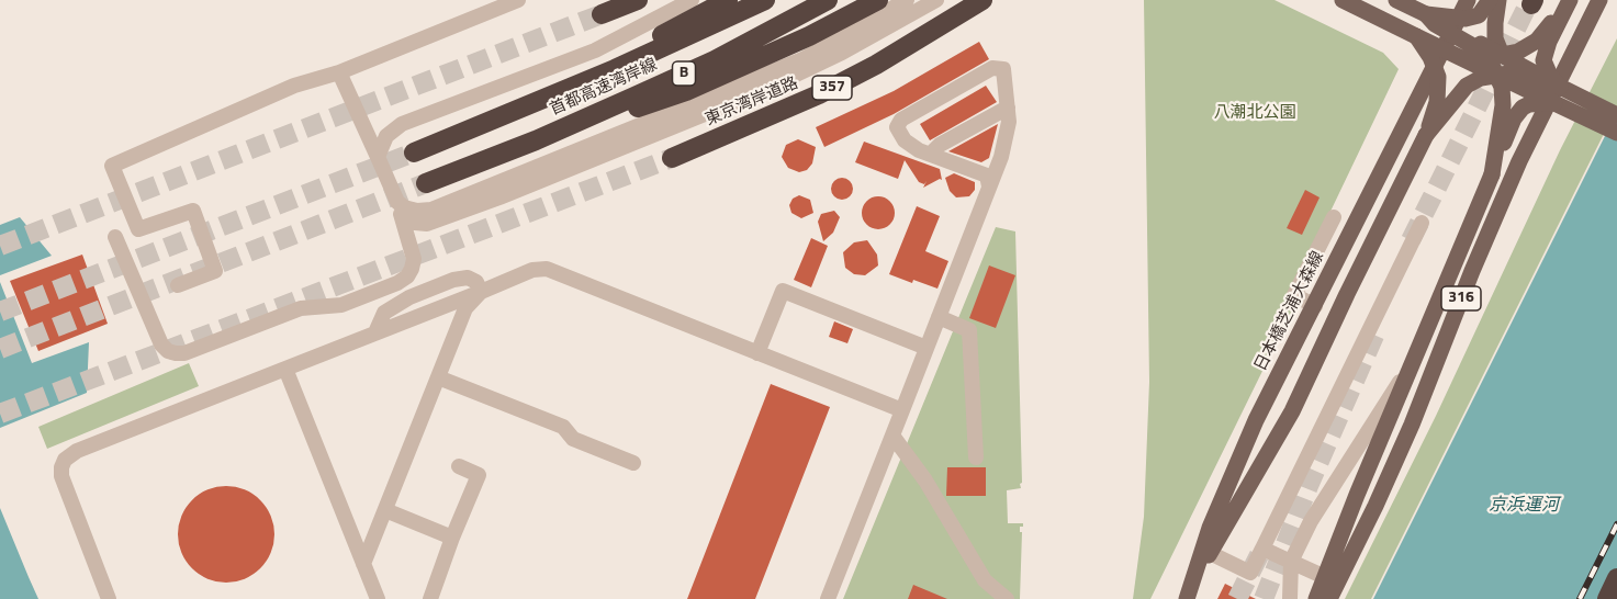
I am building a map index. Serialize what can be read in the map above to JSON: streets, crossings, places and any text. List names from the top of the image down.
{
  "streets": {
    "highway": [
      "B",
      "首都高速湾岸線",
      "357",
      "東京湾岸道路"
    ],
    "main road": ["316", "日本橋芝浦大森線"]
  },
  "water": ["京浜運河"],
  "parks": ["八潮北公園"]
}
